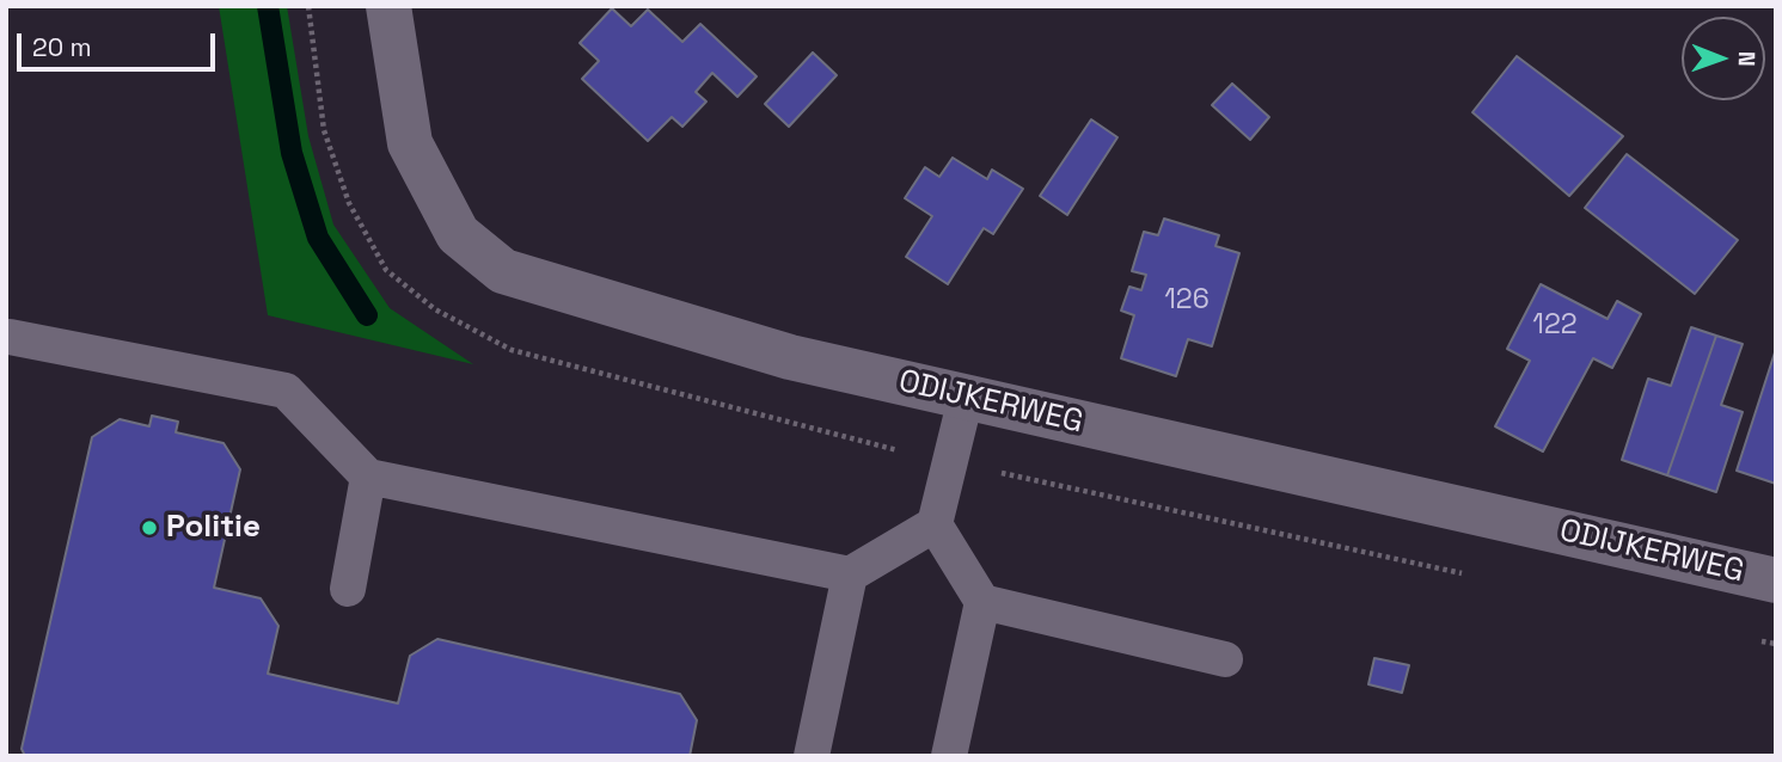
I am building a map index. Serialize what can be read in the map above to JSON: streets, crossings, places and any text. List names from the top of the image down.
{
  "streets": {
    "street": ["ODIJKERWEG"]
  },
  "places": ["Politie"],
  "house_numbers": ["126", "122"],
  "scale_bar": "20 m",
  "north": "right"
}
